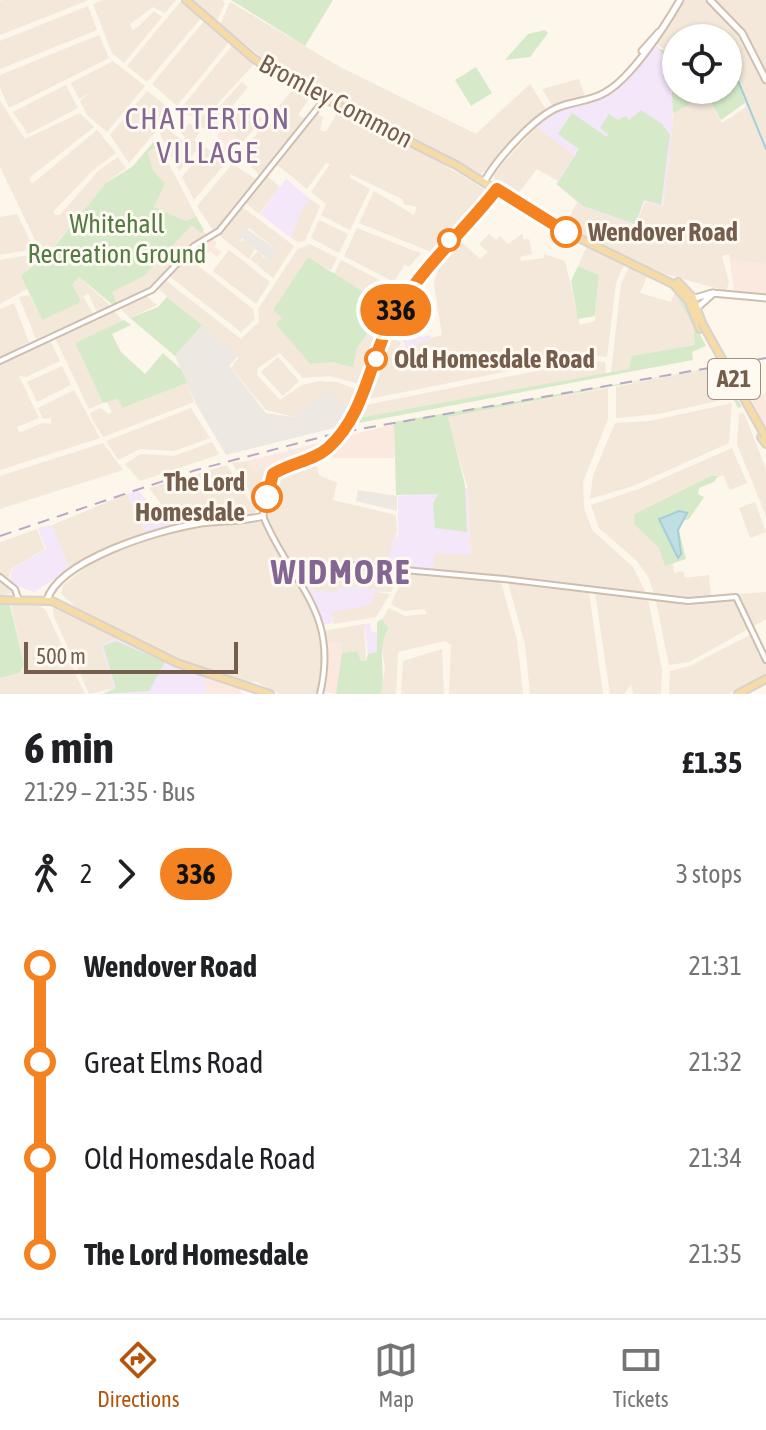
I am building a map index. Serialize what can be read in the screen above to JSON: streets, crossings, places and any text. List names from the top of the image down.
{
  "streets": {
    "main road": ["Bromley Common", "A21"]
  },
  "crossings": [
    ["Bromley Common", "A21"]
  ],
  "districts": ["CHATTERTON VILLAGE", "WIDMORE"],
  "parks": ["Whitehall Recreation Ground"],
  "places": ["Wendover Road", "Old Homesdale Road", "The Lord Homesdale"],
  "lines": ["bus line 336"],
  "scale_bar": "500 m",
  "page": {
    "on_map": "336",
    "scale": "500 m",
    "heading": ["6 min", "21:29 – 21:35 · Bus", "£1.35"],
    "legs": ["2", "336", "3 stops"],
    "list": [
      {
        "name": "Wendover Road",
        "value": "21:31"
      },
      {
        "name": "Great Elms Road",
        "value": "21:32"
      },
      {
        "name": "Old Homesdale Road",
        "value": "21:34"
      },
      {
        "name": "The Lord Homesdale",
        "value": "21:35"
      }
    ],
    "tabs": ["Directions", "Map", "Tickets"]
  }
}
